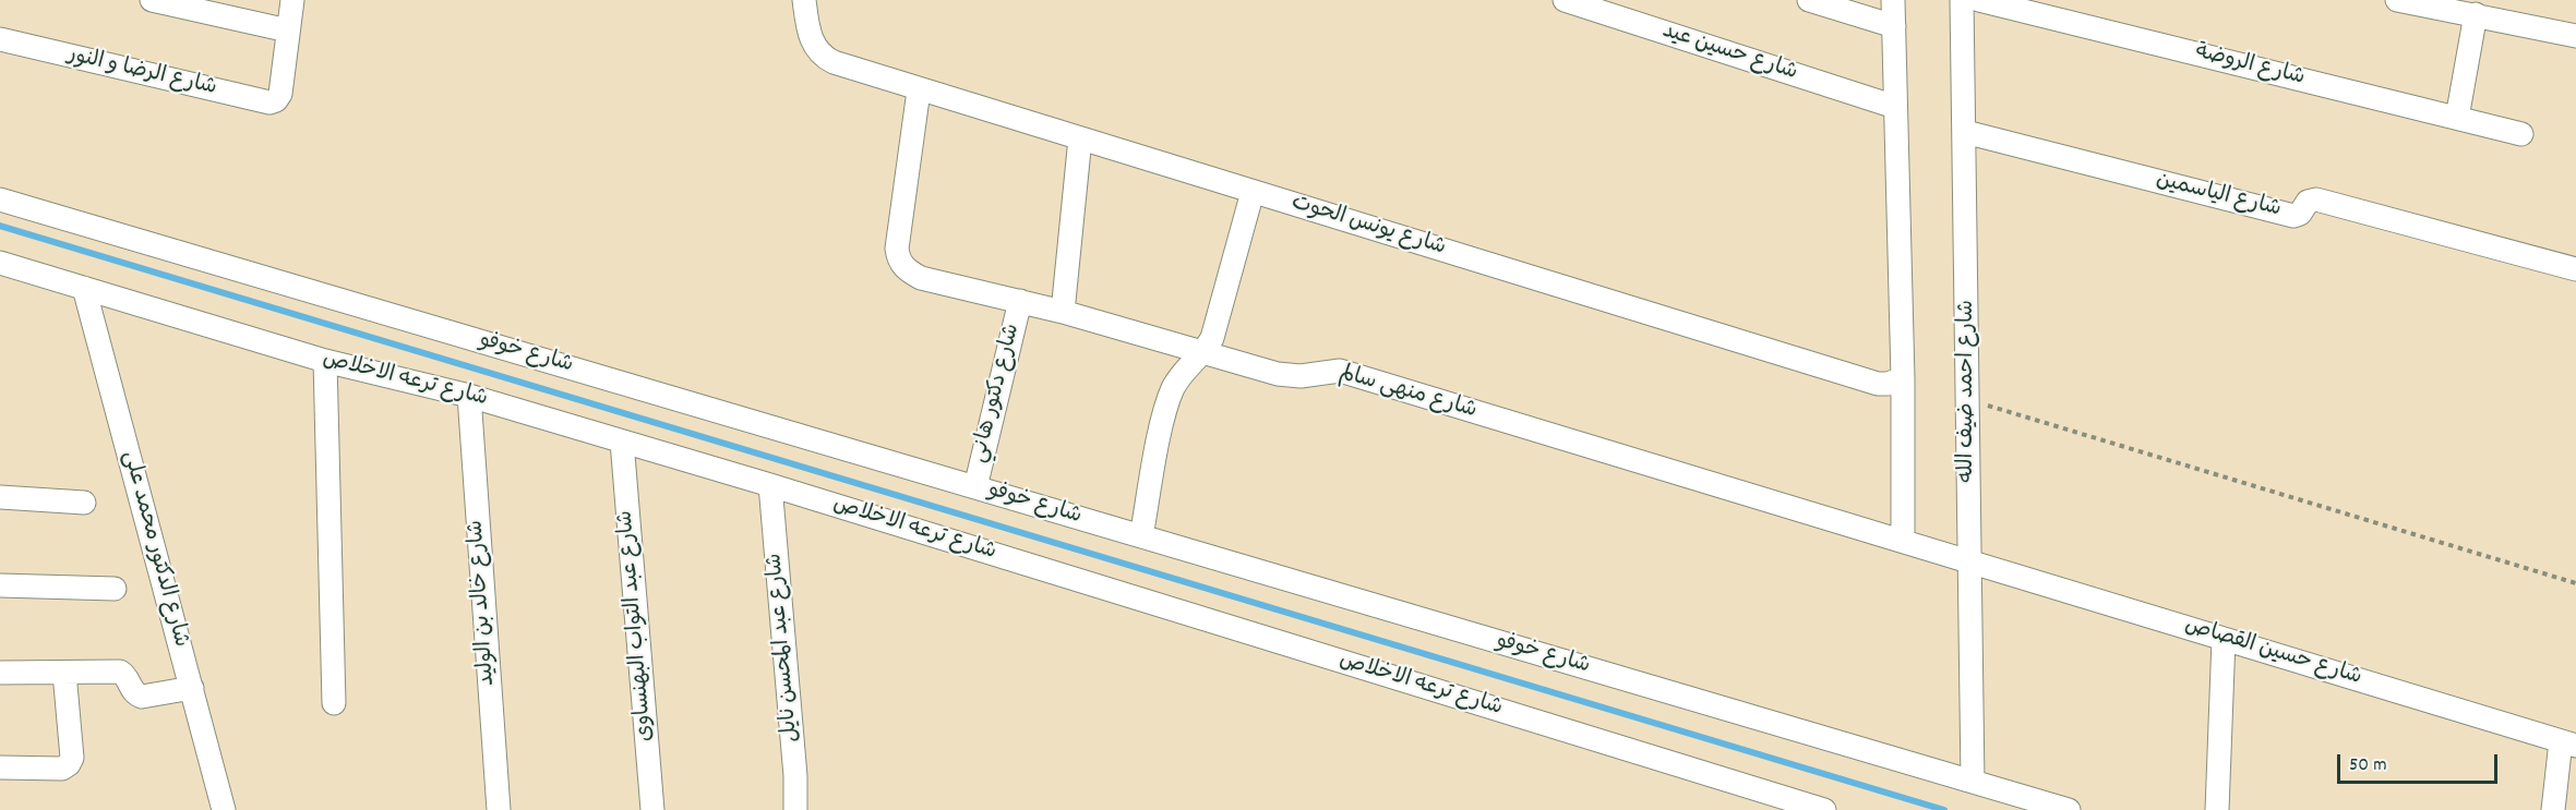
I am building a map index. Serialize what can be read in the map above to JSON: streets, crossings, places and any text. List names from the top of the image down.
{
  "streets": {
    "street": [
      "شارع حسين عيد",
      "شارع الروضة",
      "شارع الرضا و النور",
      "شارع الياسمين",
      "شارع يونس الحوت",
      "شارع خوفو",
      "شارع ترعه الاخلاص",
      "شارع احمد ضيف الله",
      "شارع دكتور هاني",
      "شارع منهى سالم",
      "شارع الدكتور محمد على",
      "شارع خالد بن الوليد",
      "شارع عبد التواب البهنساوى",
      "شارع عبد المحسن نايل",
      "شارع حسين القصاص"
    ]
  },
  "crossings": [
    ["شارع الياسمين", "شارع احمد ضيف الله"],
    ["شارع يونس الحوت", "شارع منهى سالم"],
    ["شارع خوفو", "شارع احمد ضيف الله"],
    ["شارع خوفو", "شارع دكتور هاني"],
    ["شارع ترعه الاخلاص", "شارع الدكتور محمد على"],
    ["شارع ترعه الاخلاص", "شارع خالد بن الوليد"],
    ["شارع ترعه الاخلاص", "شارع عبد التواب البهنساوى"],
    ["شارع ترعه الاخلاص", "شارع عبد المحسن نايل"],
    ["شارع احمد ضيف الله", "شارع منهى سالم"],
    ["شارع احمد ضيف الله", "شارع حسين القصاص"],
    ["شارع دكتور هاني", "شارع منهى سالم"],
    ["شارع منهى سالم", "شارع حسين القصاص"]
  ],
  "scale_bar": "50 m"
}
